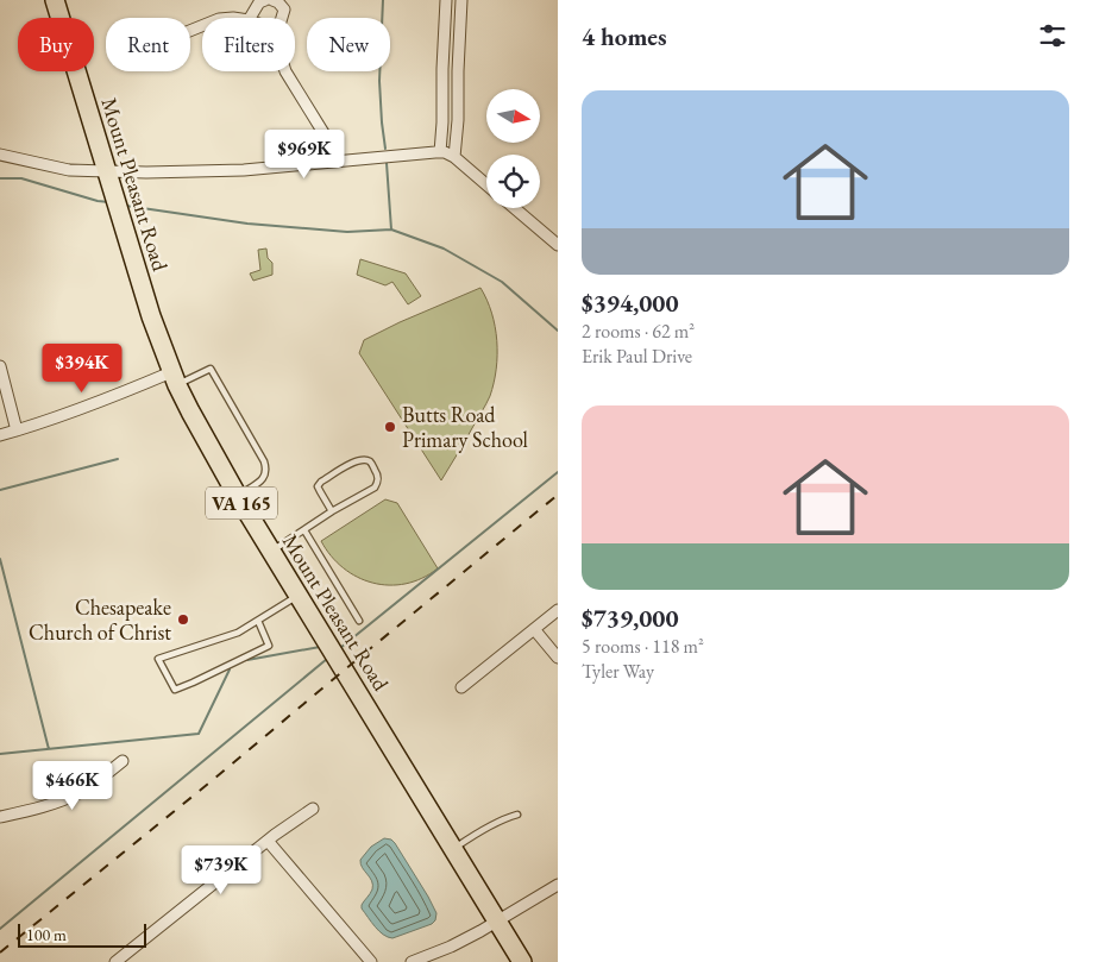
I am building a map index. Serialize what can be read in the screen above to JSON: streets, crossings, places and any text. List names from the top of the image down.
{
  "streets": {
    "highway": ["Mount Pleasant Road", "VA 165"]
  },
  "places": ["Butts Road Primary School", "Chesapeake Church of Christ"],
  "scale_bar": "100 m",
  "north": "right",
  "page": {
    "heading": "4 homes",
    "chip": [
      "Buy",
      "Rent",
      "Filters",
      "New"
    ],
    "list": [
      {
        "name": "$394,000",
        "note": "2 rooms · 62 m² · Erik Paul Drive"
      },
      {
        "name": "$739,000",
        "note": "5 rooms · 118 m² · Tyler Way"
      }
    ],
    "price": [
      "$969K",
      "$394K",
      "$466K",
      "$739K"
    ],
    "scale": "100 m"
  }
}
